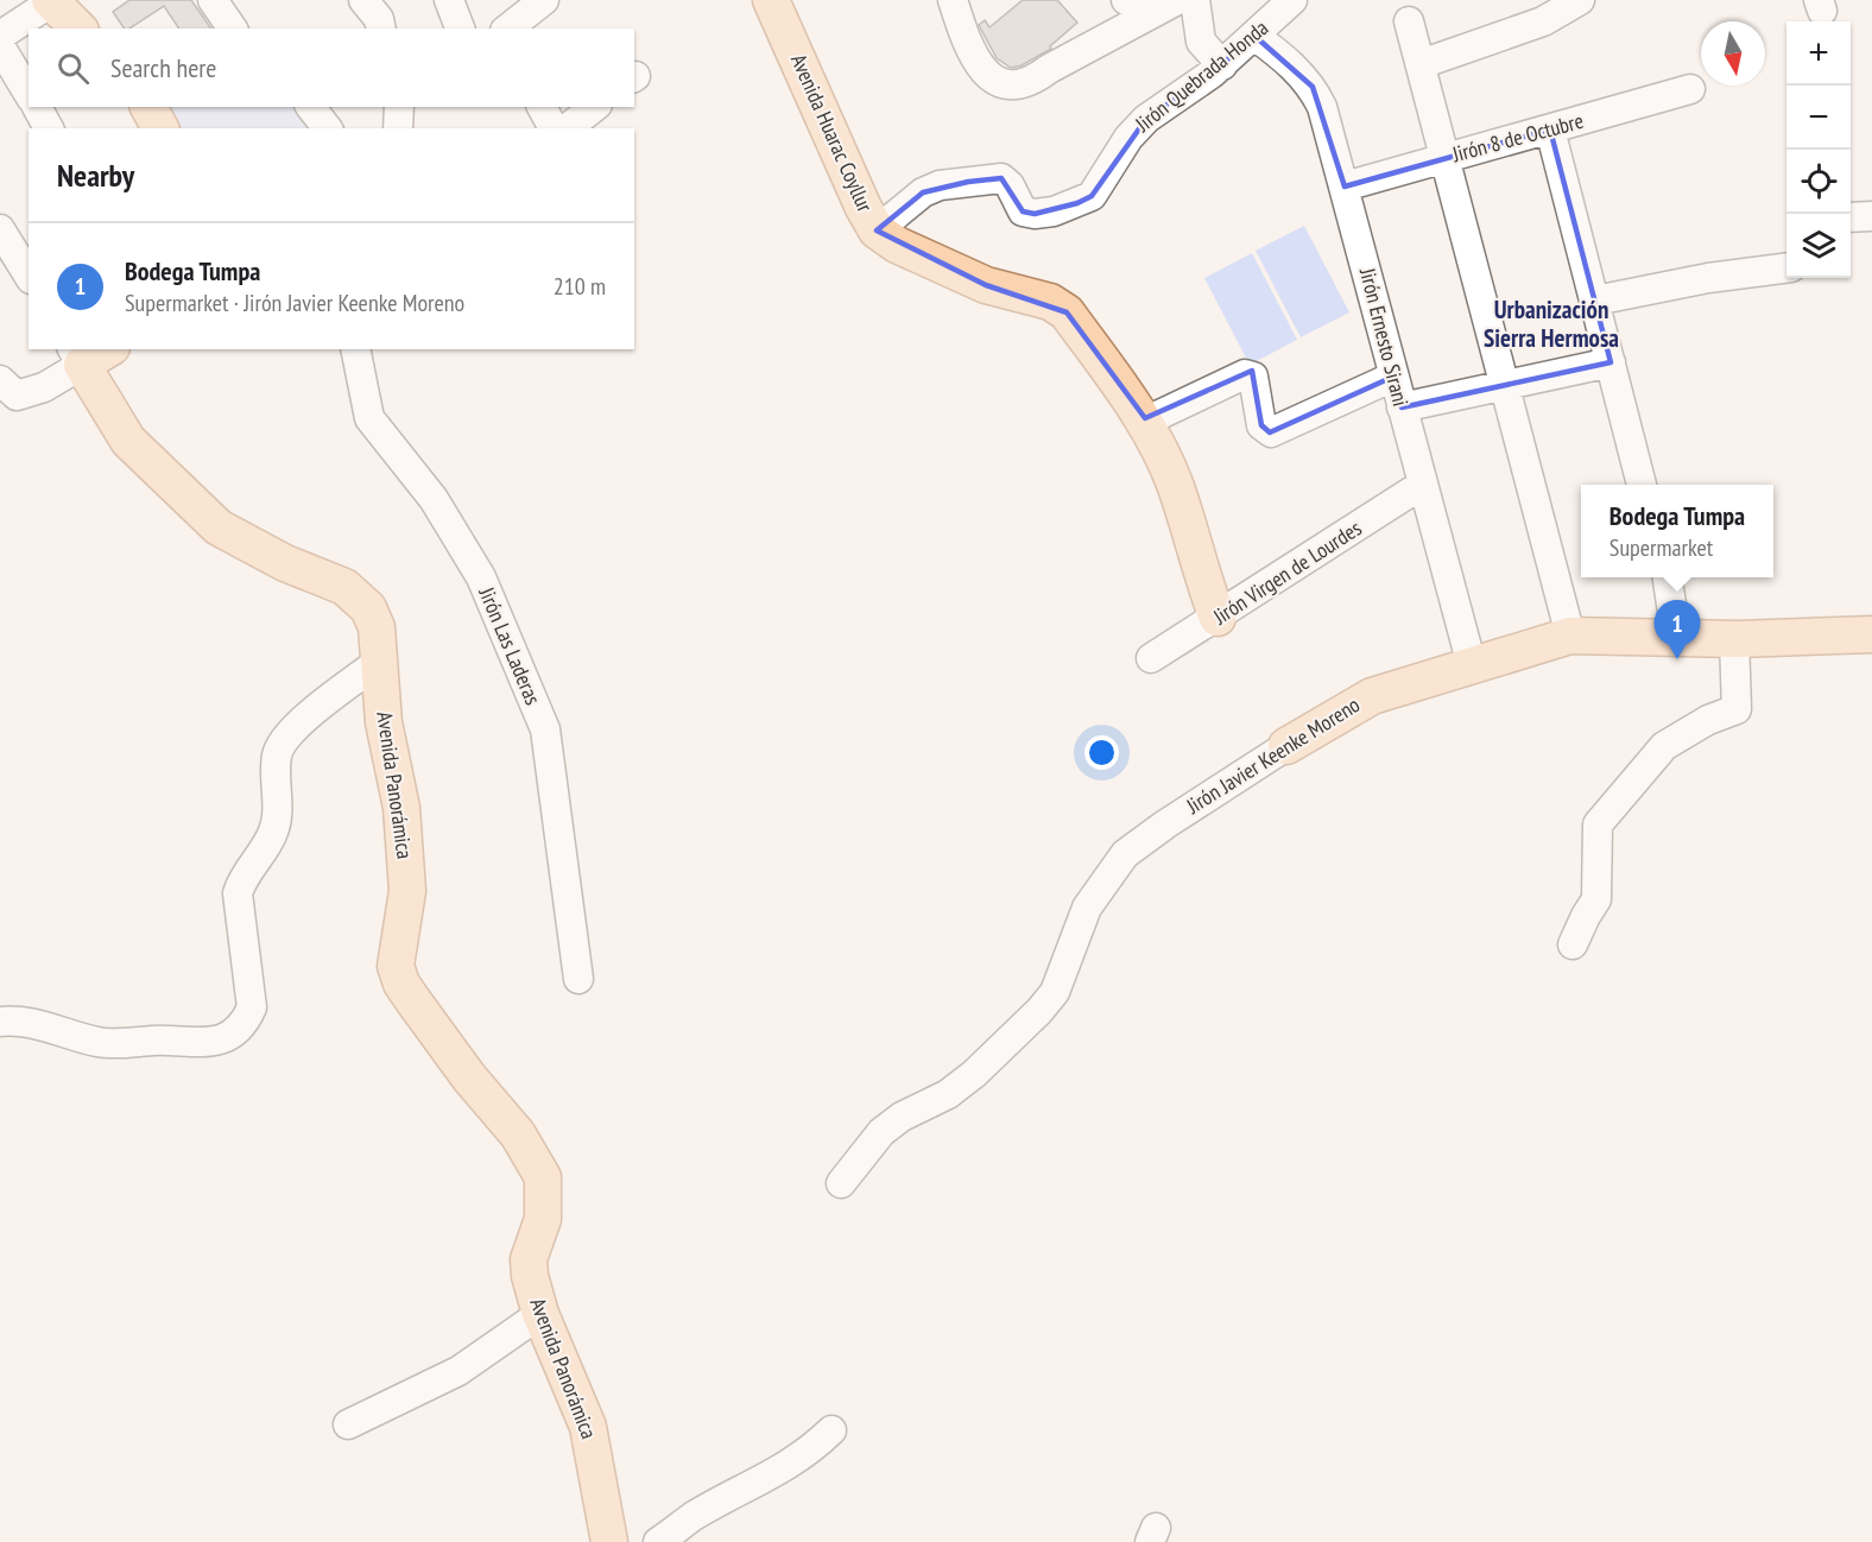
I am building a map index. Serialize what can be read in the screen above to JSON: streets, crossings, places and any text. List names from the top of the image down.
{
  "streets": {
    "main road": ["Avenida Huarac Coyllur", "Jirón Javier Keenke Moreno", "Avenida Panorámica"],
    "street": [
      "Jirón Quebrada Honda",
      "Jirón 8 de Octubre",
      "Jirón Ernesto Sirani",
      "Jirón Virgen de Lourdes",
      "Jirón Las Laderas"
    ]
  },
  "crossings": [
    ["Jirón Quebrada Honda", "Avenida Huarac Coyllur"],
    ["Jirón Quebrada Honda", "Jirón Ernesto Sirani"],
    ["Avenida Huarac Coyllur", "Jirón Virgen de Lourdes"],
    ["Jirón 8 de Octubre", "Jirón Ernesto Sirani"],
    ["Jirón Ernesto Sirani", "Jirón Virgen de Lourdes"],
    ["Jirón Ernesto Sirani", "Jirón Javier Keenke Moreno"]
  ],
  "districts": ["Urbanización Sierra Hermosa"],
  "north": "bottom",
  "page": {
    "map_buttons": ["+", "−"],
    "search": "Search here",
    "heading": "Nearby",
    "list": [
      {
        "mark": "1",
        "name": "Bodega Tumpa",
        "note": "Supermarket · Jirón Javier Keenke Moreno",
        "value": "210 m"
      }
    ],
    "popup": ["Bodega Tumpa", "Supermarket"],
    "pins": "1"
  }
}
